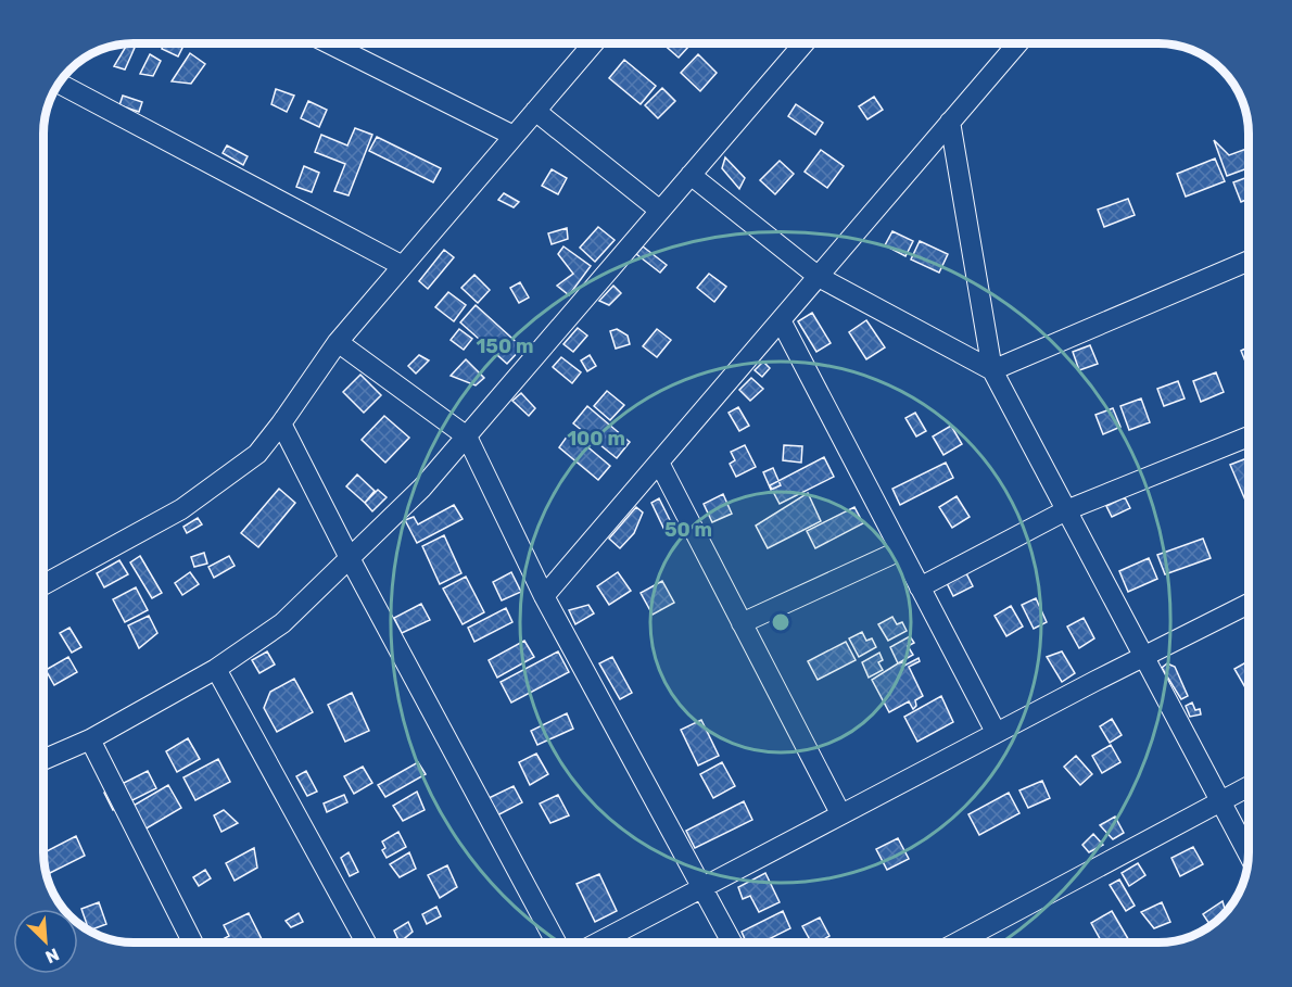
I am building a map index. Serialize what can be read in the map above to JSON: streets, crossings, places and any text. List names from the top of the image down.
{
  "north": "bottom right",
  "rings": ["150 m", "100 m", "50 m"]
}
